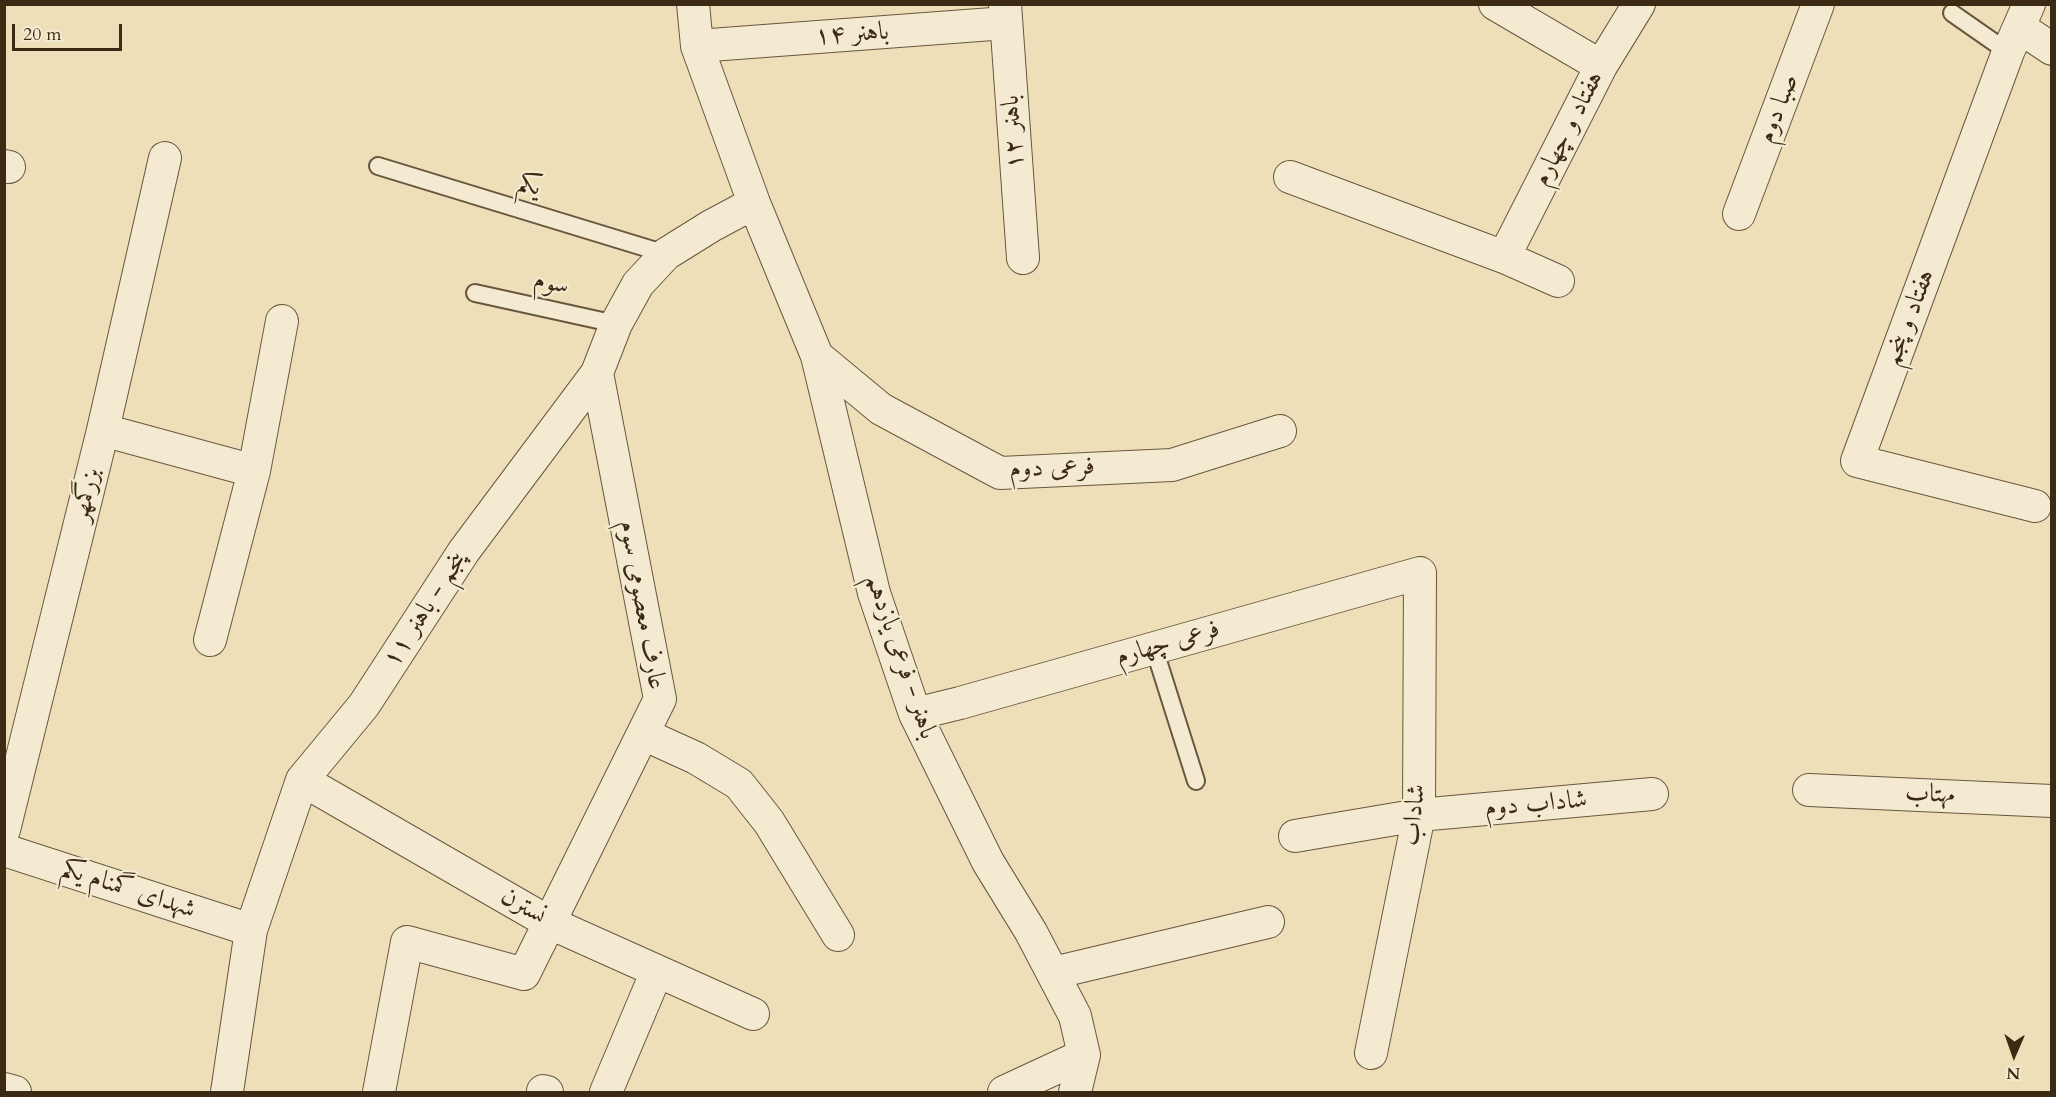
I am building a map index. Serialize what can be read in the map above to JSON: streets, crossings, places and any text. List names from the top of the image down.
{
  "streets": {
    "street": [
      "باهنر ۱۴",
      "صبا دوم",
      "هفتاد و چهارم",
      "باهنر ۱۲",
      "هفتاد و پنجم",
      "فرعی دوم",
      "بزرگمهر",
      "عارف معصومی سوم",
      "پنجم - باهنر ۱۱",
      "فرعی چهارم",
      "باهنر - فرعی یازدهم",
      "مهتاب",
      "شاداب دوم",
      "شاداب",
      "شهدای گمنام یکم",
      "نسترن"
    ],
    "lane": ["یکم", "سوم"]
  },
  "crossings": [
    ["باهنر ۱۴", "باهنر ۱۲"],
    ["باهنر ۱۴", "باهنر - فرعی یازدهم"],
    ["یکم", "پنجم - باهنر ۱۱"],
    ["سوم", "پنجم - باهنر ۱۱"],
    ["فرعی دوم", "باهنر - فرعی یازدهم"],
    ["عارف معصومی سوم", "پنجم - باهنر ۱۱"],
    ["عارف معصومی سوم", "نسترن"],
    ["پنجم - باهنر ۱۱", "باهنر - فرعی یازدهم"],
    ["پنجم - باهنر ۱۱", "شهدای گمنام یکم"],
    ["پنجم - باهنر ۱۱", "نسترن"],
    ["فرعی چهارم", "باهنر - فرعی یازدهم"],
    ["فرعی چهارم", "شاداب"],
    ["شاداب دوم", "شاداب"]
  ],
  "scale_bar": "20 m",
  "north": "bottom"
}
